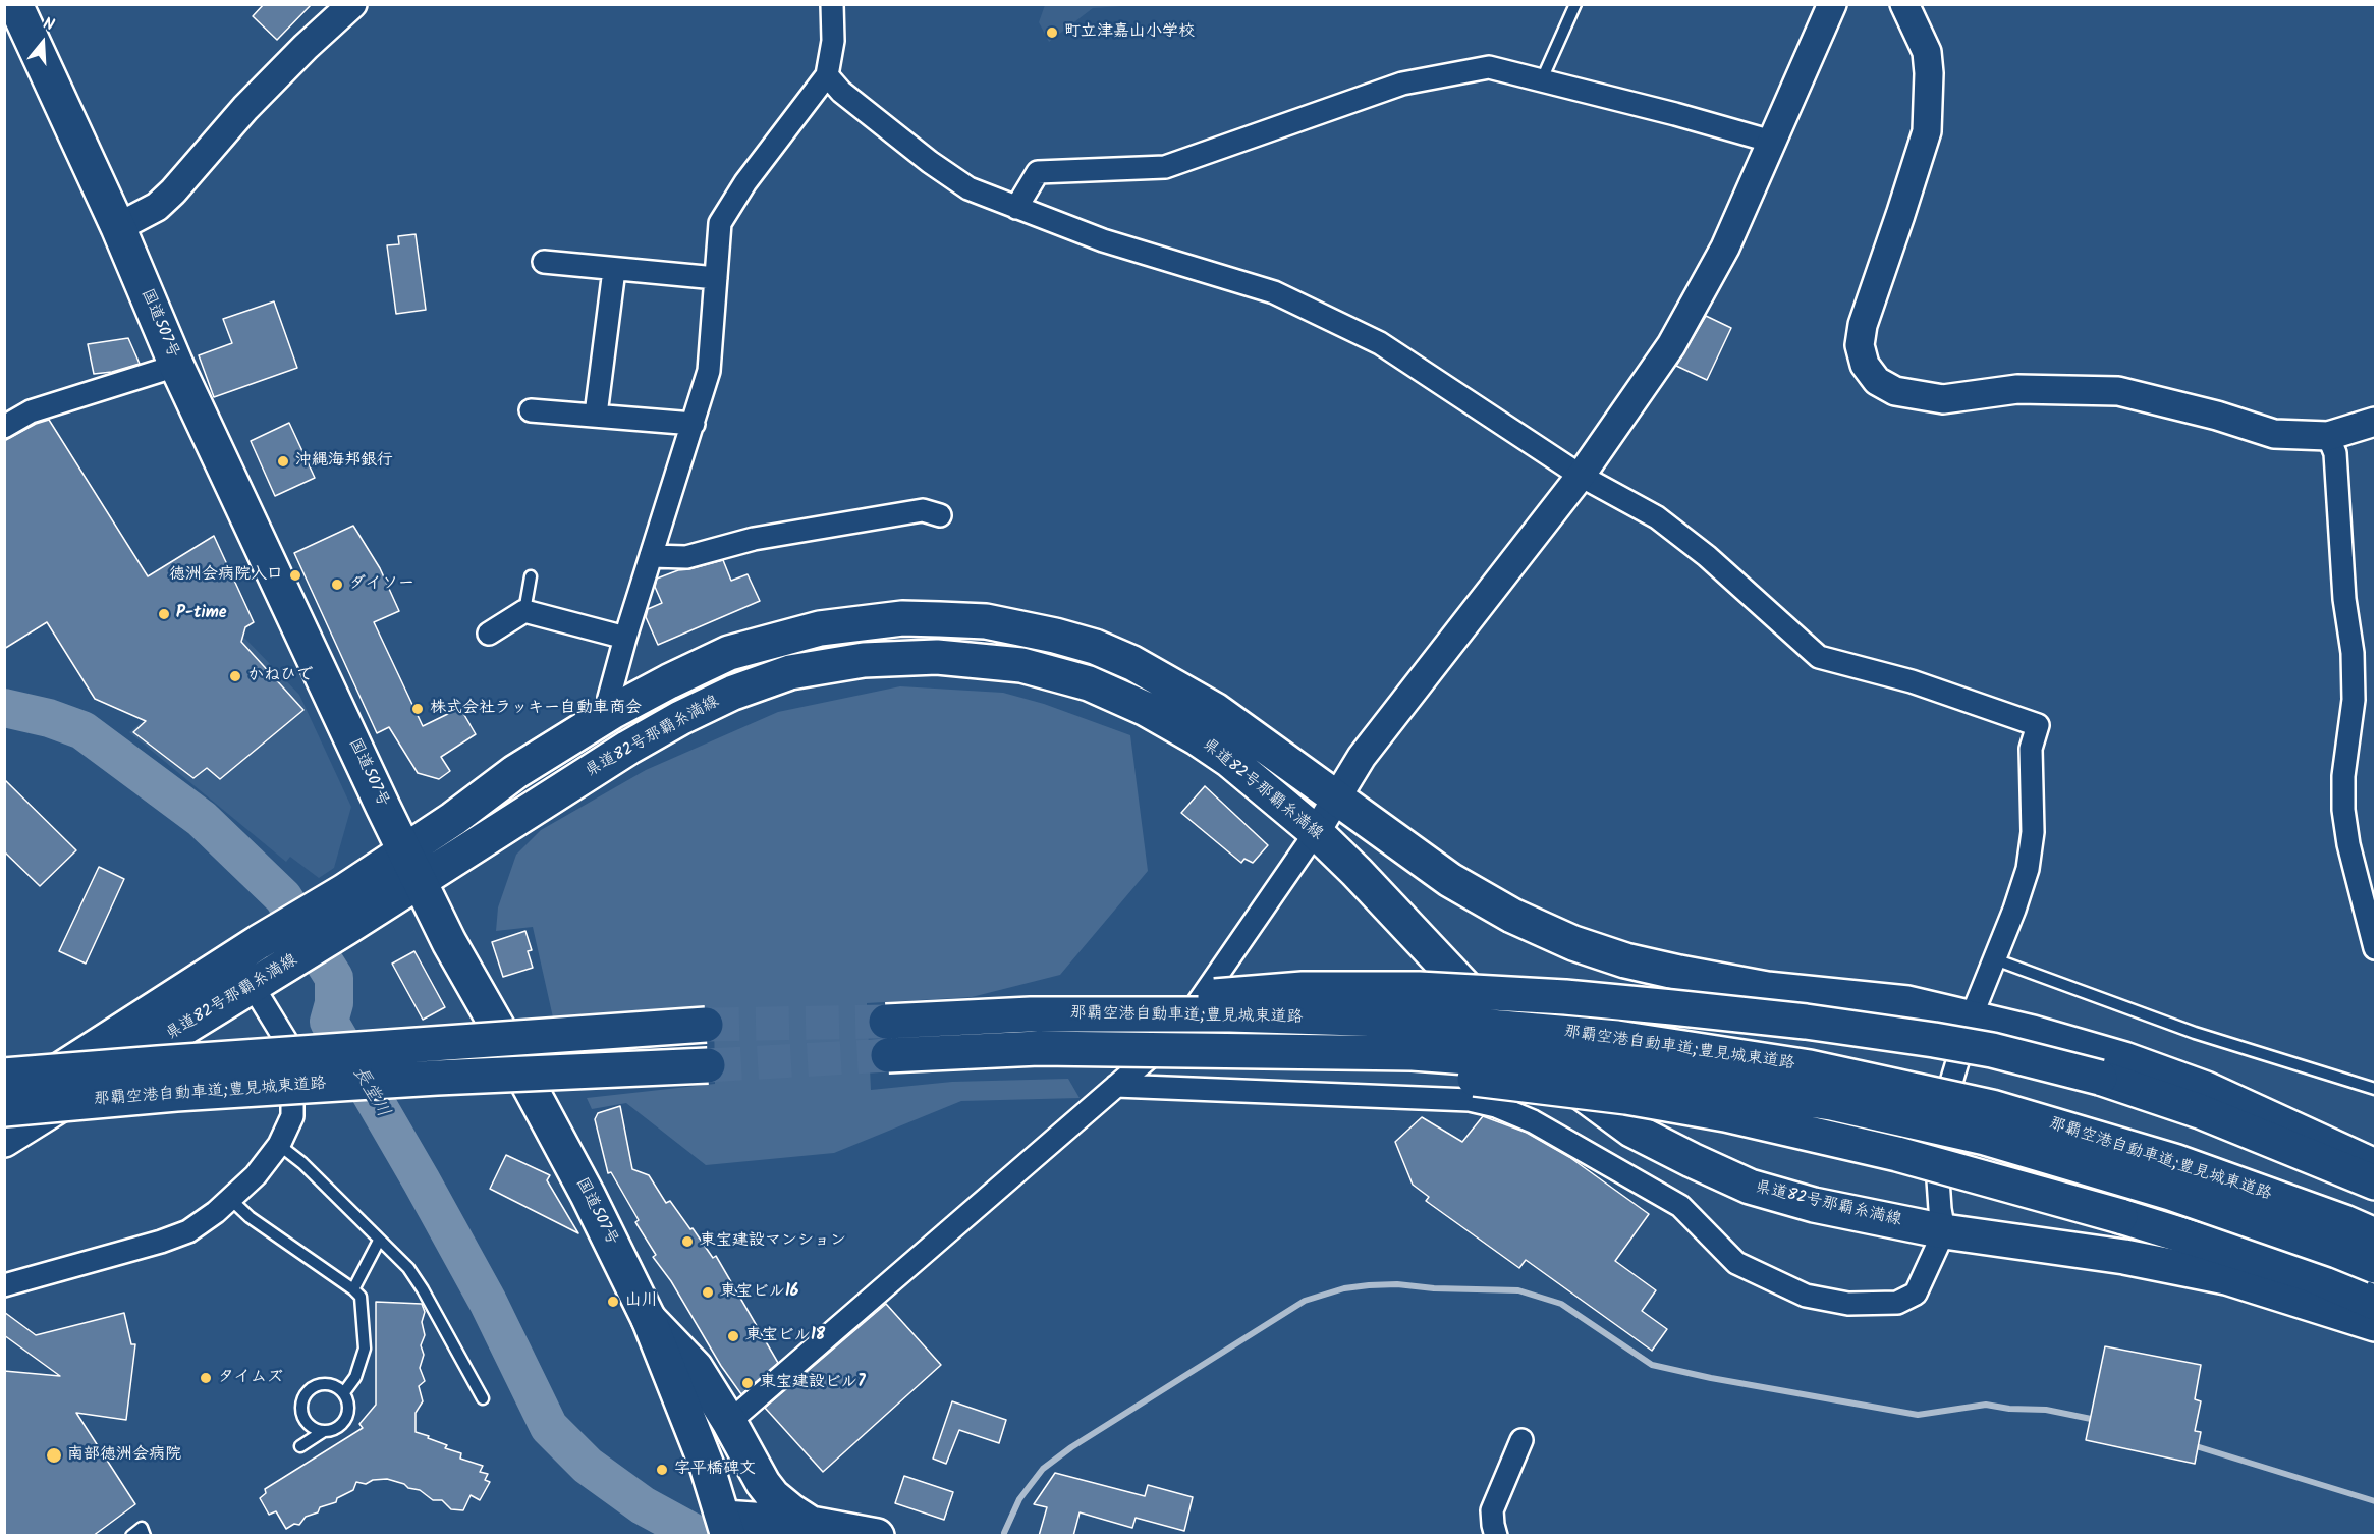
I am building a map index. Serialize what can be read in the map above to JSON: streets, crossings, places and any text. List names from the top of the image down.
{
  "streets": {
    "main road": ["国道507号", "県道82号那覇糸満線", "那覇空港自動車道;豊見城東道路"]
  },
  "crossings": [
    ["国道507号", "県道82号那覇糸満線"],
    ["県道82号那覇糸満線", "那覇空港自動車道;豊見城東道路"]
  ],
  "water": ["長堂川"],
  "places": [
    "町立津嘉山小学校",
    "沖縄海邦銀行",
    "徳洲会病院入口",
    "ダイソー",
    "P-time",
    "かねひで",
    "株式会社ラッキー自動車商会",
    "東宝建設マンション",
    "東宝ビル16",
    "山川",
    "東宝ビル18",
    "タイムズ",
    "東宝建設ビル7",
    "南部徳洲会病院",
    "字平橋碑文"
  ],
  "north": "top"
}
